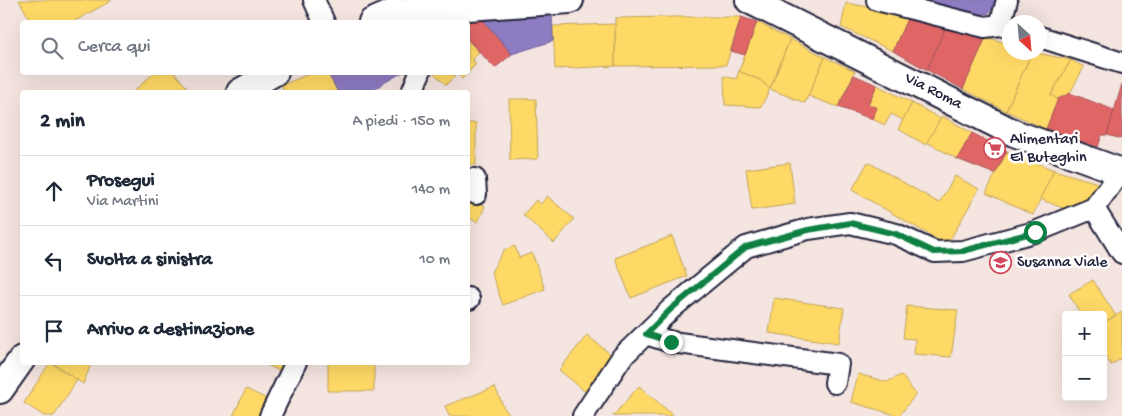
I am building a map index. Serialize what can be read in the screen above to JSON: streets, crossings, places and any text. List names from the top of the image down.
{
  "streets": {
    "main road": ["Via Roma"]
  },
  "places": {
    "supermarket": ["Alimentari El Buteghin"],
    "school or university": ["Susanna Viale"]
  },
  "north": "bottom right",
  "page": {
    "search": "Cerca qui",
    "heading": ["2 min", "A piedi · 150 m"],
    "list": [
      ["Prosegui", "Via Martini", "140 m"],
      ["Svolta a sinistra", "10 m"],
      "Arrivo a destinazione"
    ],
    "map_buttons": ["+", "−"]
  }
}
